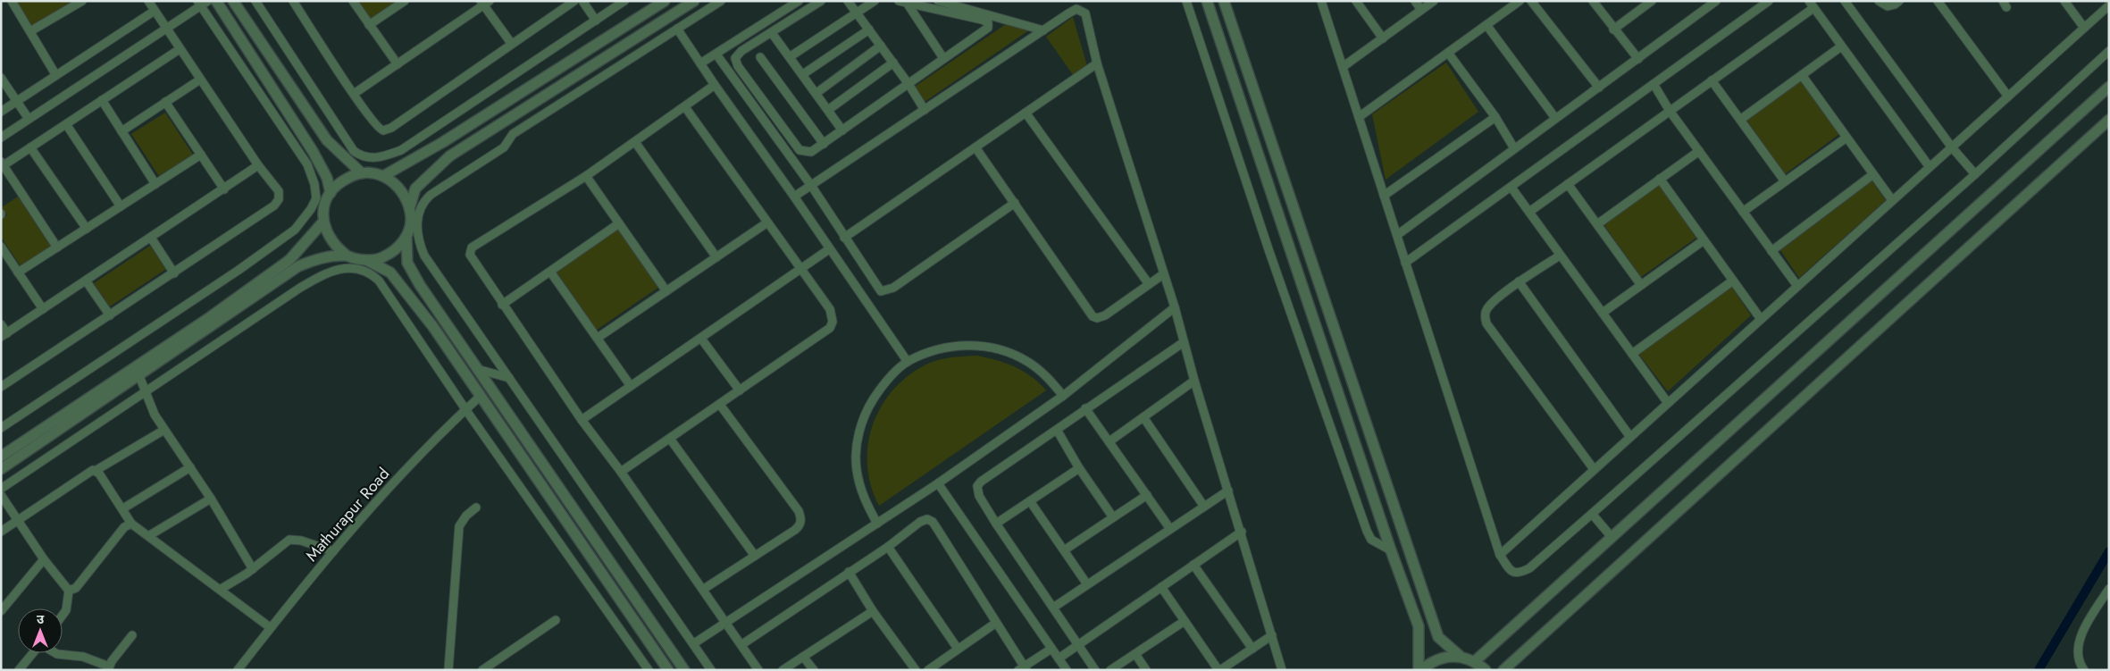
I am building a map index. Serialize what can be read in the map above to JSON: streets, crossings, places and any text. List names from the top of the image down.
{
  "streets": {
    "street": ["Mathurapur Road"]
  },
  "north": "top"
}
